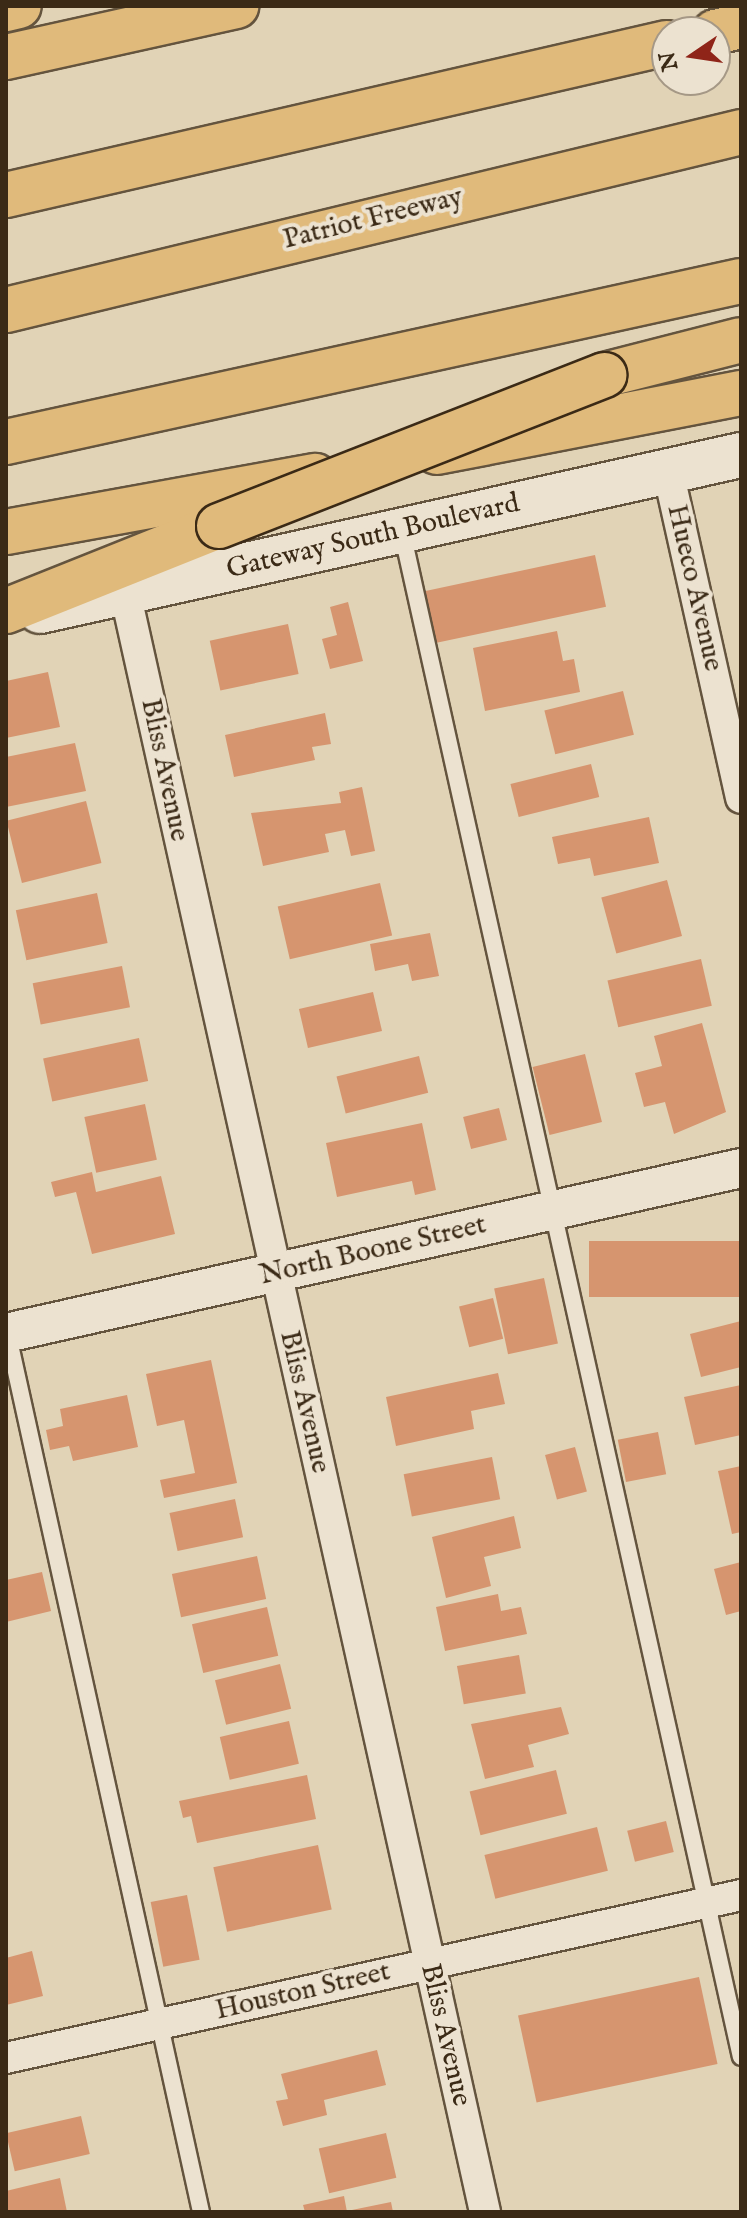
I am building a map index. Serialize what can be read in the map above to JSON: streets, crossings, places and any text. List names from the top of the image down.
{
  "streets": {
    "highway": ["Patriot Freeway"],
    "main road": ["Gateway South Boulevard"],
    "street": [
      "Hueco Avenue",
      "Bliss Avenue",
      "North Boone Street",
      "Houston Street"
    ]
  },
  "crossings": [
    ["Gateway South Boulevard", "Hueco Avenue"],
    ["Gateway South Boulevard", "Bliss Avenue"],
    ["Bliss Avenue", "North Boone Street"],
    ["Bliss Avenue", "Houston Street"]
  ],
  "north": "left"
}
